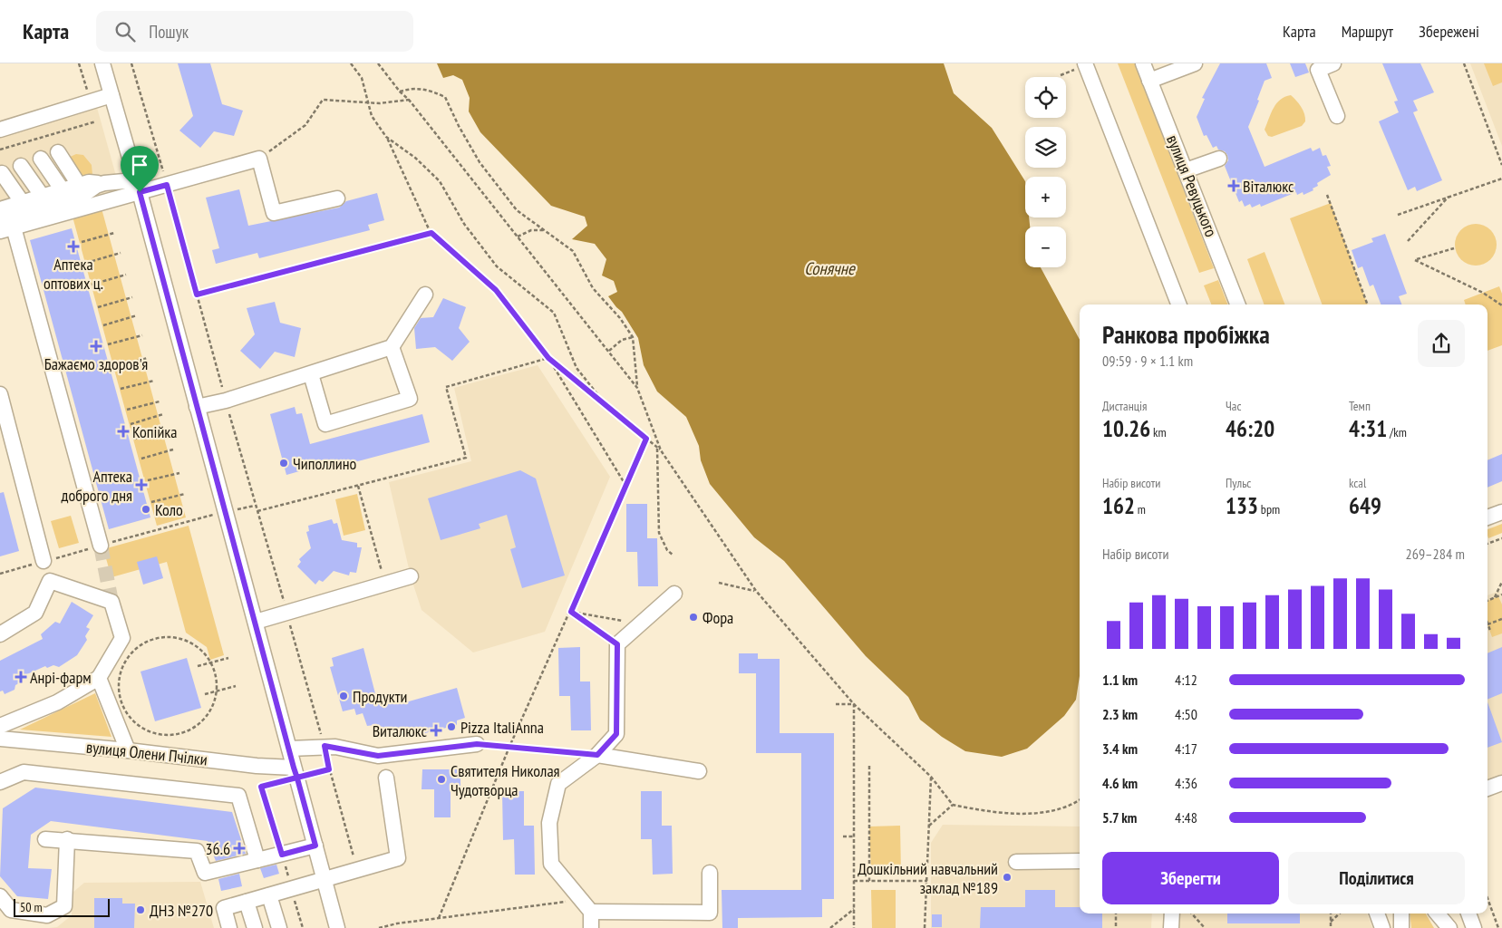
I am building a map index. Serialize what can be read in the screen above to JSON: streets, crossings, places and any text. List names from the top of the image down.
{
  "streets": {
    "street": ["вулиця Ревуцького", "вулиця Олени Пчілки"]
  },
  "water": ["Сонячне"],
  "places": {
    "health": [
      "Віталюкс",
      "Аптека оптових ц.",
      "Бажаємо здоров'я",
      "Копійка",
      "Аптека доброго дня",
      "Анрі-фарм",
      "Виталюкс",
      "36.6"
    ],
    "other": [
      "Чиполлино",
      "Коло",
      "Фора",
      "Продукти",
      "Pizza ItaliAnna",
      "Святителя Николая Чудотворца",
      "Дошкільний навчальний заклад №189",
      "ДНЗ №270"
    ]
  },
  "scale_bar": "50 m",
  "page": {
    "header": "Карта",
    "search": "Пошук",
    "nav": ["Карта", "Маршрут", "Збережені"],
    "map_buttons": ["+", "−"],
    "heading": ["Ранкова пробіжка", "09:59 · 9 × 1.1 km"],
    "stats": [
      ["Дистанція", "10.26 km"],
      ["Час", "46:20"],
      ["Темп", "4:31 /km"],
      ["Набір висоти", "162 m"],
      ["Пульс", "133 bpm"],
      ["kcal", "649"]
    ],
    "chart": ["Набір висоти", "269–284 m"],
    "list": [
      {
        "name": "1.1 km",
        "note": "4:12"
      },
      {
        "name": "2.3 km",
        "note": "4:50"
      },
      {
        "name": "3.4 km",
        "note": "4:17"
      },
      {
        "name": "4.6 km",
        "note": "4:36"
      },
      {
        "name": "5.7 km",
        "note": "4:48"
      }
    ],
    "buttons": ["Зберегти", "Поділитися"],
    "scale": "50 m"
  }
}
